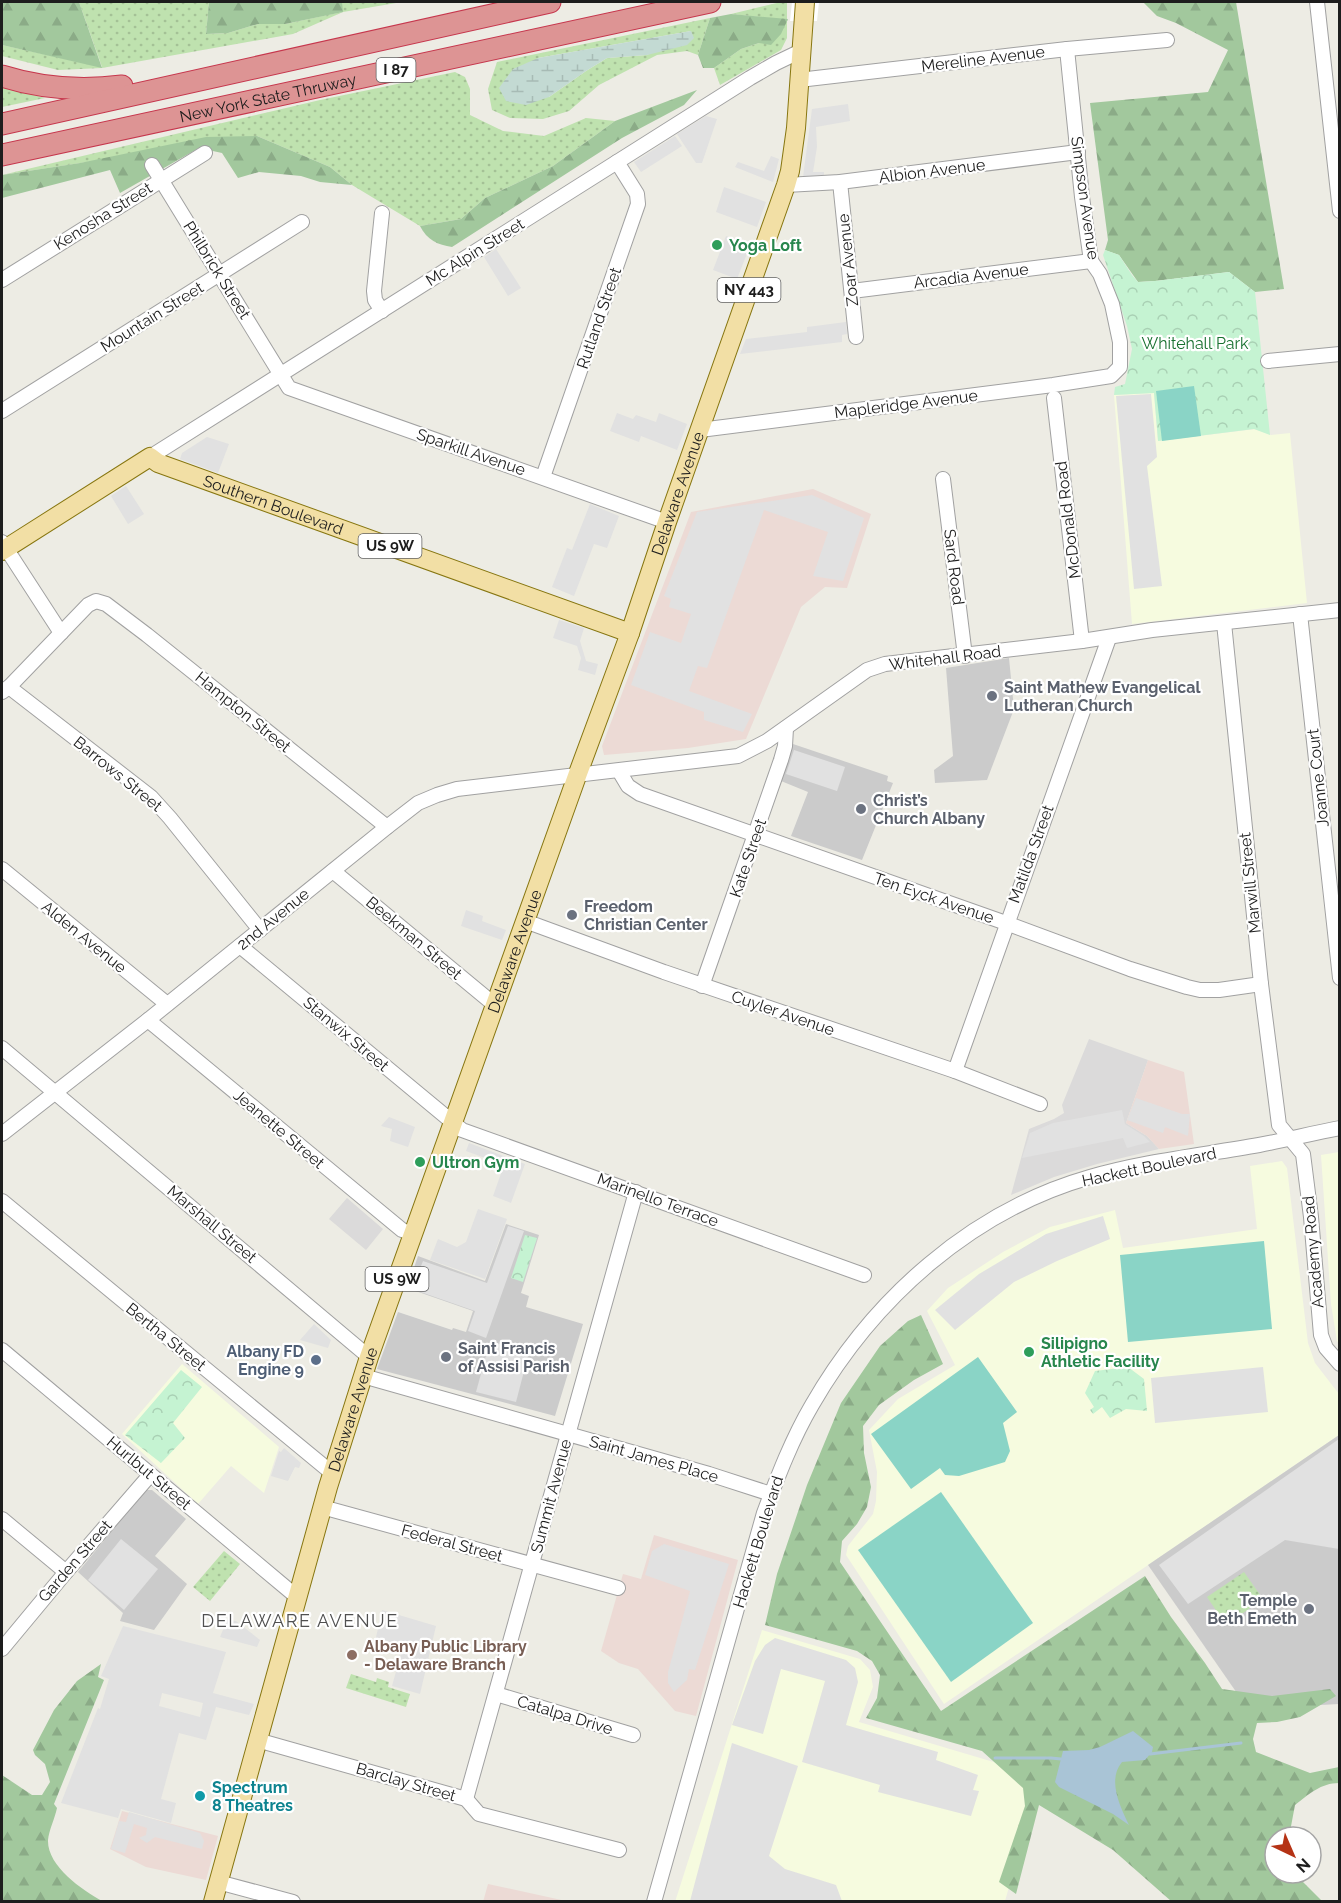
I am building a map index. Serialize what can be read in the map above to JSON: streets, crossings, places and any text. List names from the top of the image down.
{
  "streets": {
    "highway": ["I 87", "New York State Thruway"],
    "main road": [
      "NY 443",
      "Delaware Avenue",
      "Southern Boulevard",
      "US 9W"
    ],
    "street": [
      "Mereline Avenue",
      "Albion Avenue",
      "Simpson Avenue",
      "Kenosha Street",
      "Mc Alpin Street",
      "Zoar Avenue",
      "Philbrick Street",
      "Arcadia Avenue",
      "Mountain Street",
      "Rutland Street",
      "Mapleridge Avenue",
      "Sparkill Avenue",
      "McDonald Road",
      "Sard Road",
      "Whitehall Road",
      "Hampton Street",
      "Barrows Street",
      "Joanne Court",
      "Matilda Street",
      "Kate Street",
      "Marwill Street",
      "Ten Eyck Avenue",
      "2nd Avenue",
      "Alden Avenue",
      "Beekman Street",
      "Cuyler Avenue",
      "Stanwix Street",
      "Jeanette Street",
      "Hackett Boulevard",
      "Marinello Terrace",
      "Marshall Street",
      "Academy Road",
      "Bertha Street",
      "Saint James Place",
      "Hurlbut Street",
      "Summit Avenue",
      "Federal Street",
      "Garden Street",
      "Catalpa Drive",
      "Barclay Street"
    ]
  },
  "crossings": [
    ["Mereline Avenue", "Simpson Avenue"],
    ["Mereline Avenue", "Delaware Avenue"],
    ["Albion Avenue", "Simpson Avenue"],
    ["Albion Avenue", "Zoar Avenue"],
    ["Albion Avenue", "Delaware Avenue"],
    ["Simpson Avenue", "Arcadia Avenue"],
    ["Simpson Avenue", "Mapleridge Avenue"],
    ["Kenosha Street", "Philbrick Street"],
    ["Mc Alpin Street", "Philbrick Street"],
    ["Mc Alpin Street", "Rutland Street"],
    ["Mc Alpin Street", "Sparkill Avenue"],
    ["Mc Alpin Street", "Delaware Avenue"],
    ["Mc Alpin Street", "Southern Boulevard"],
    ["Zoar Avenue", "Arcadia Avenue"],
    ["Philbrick Street", "Mountain Street"],
    ["Philbrick Street", "Sparkill Avenue"],
    ["Rutland Street", "Sparkill Avenue"],
    ["Mapleridge Avenue", "Delaware Avenue"],
    ["Sparkill Avenue", "Delaware Avenue"],
    ["Delaware Avenue", "Southern Boulevard"],
    ["Delaware Avenue", "Whitehall Road"],
    ["Delaware Avenue", "2nd Avenue"],
    ["Delaware Avenue", "Beekman Street"],
    ["Delaware Avenue", "Cuyler Avenue"],
    ["Delaware Avenue", "Stanwix Street"],
    ["Delaware Avenue", "Jeanette Street"],
    ["Delaware Avenue", "Marinello Terrace"],
    ["Delaware Avenue", "Marshall Street"],
    ["Delaware Avenue", "Bertha Street"],
    ["Delaware Avenue", "Saint James Place"],
    ["Delaware Avenue", "Hurlbut Street"],
    ["Delaware Avenue", "Federal Street"],
    ["Delaware Avenue", "Barclay Street"],
    ["McDonald Road", "Whitehall Road"],
    ["Sard Road", "Whitehall Road"],
    ["Whitehall Road", "Joanne Court"],
    ["Whitehall Road", "Matilda Street"],
    ["Whitehall Road", "Kate Street"],
    ["Whitehall Road", "Marwill Street"],
    ["Whitehall Road", "Ten Eyck Avenue"],
    ["Whitehall Road", "2nd Avenue"],
    ["Hampton Street", "2nd Avenue"],
    ["Barrows Street", "2nd Avenue"],
    ["Matilda Street", "Ten Eyck Avenue"],
    ["Matilda Street", "Cuyler Avenue"],
    ["Kate Street", "Ten Eyck Avenue"],
    ["Kate Street", "Cuyler Avenue"],
    ["Marwill Street", "Ten Eyck Avenue"],
    ["Marwill Street", "Hackett Boulevard"],
    ["Marwill Street", "Academy Road"],
    ["2nd Avenue", "Alden Avenue"],
    ["2nd Avenue", "Beekman Street"],
    ["2nd Avenue", "Stanwix Street"],
    ["2nd Avenue", "Jeanette Street"],
    ["2nd Avenue", "Marshall Street"],
    ["Stanwix Street", "Marinello Terrace"],
    ["Hackett Boulevard", "Academy Road"],
    ["Hackett Boulevard", "Saint James Place"],
    ["Marinello Terrace", "Summit Avenue"],
    ["Saint James Place", "Summit Avenue"],
    ["Hurlbut Street", "Garden Street"],
    ["Summit Avenue", "Federal Street"],
    ["Summit Avenue", "Catalpa Drive"],
    ["Summit Avenue", "Barclay Street"]
  ],
  "districts": ["DELAWARE AVENUE"],
  "parks": ["Whitehall Park"],
  "places": [
    "Yoga Loft",
    "Saint Mathew Evangelical Lutheran Church",
    "Christ’s Church Albany",
    "Freedom Christian Center",
    "Ultron Gym",
    "Silipigno Athletic Facility",
    "Saint Francis of Assisi Parish",
    "Albany FD Engine 9",
    "Temple Beth Emeth",
    "Albany Public Library - Delaware Branch",
    "Spectrum 8 Theatres"
  ],
  "north": "bottom right"
}
